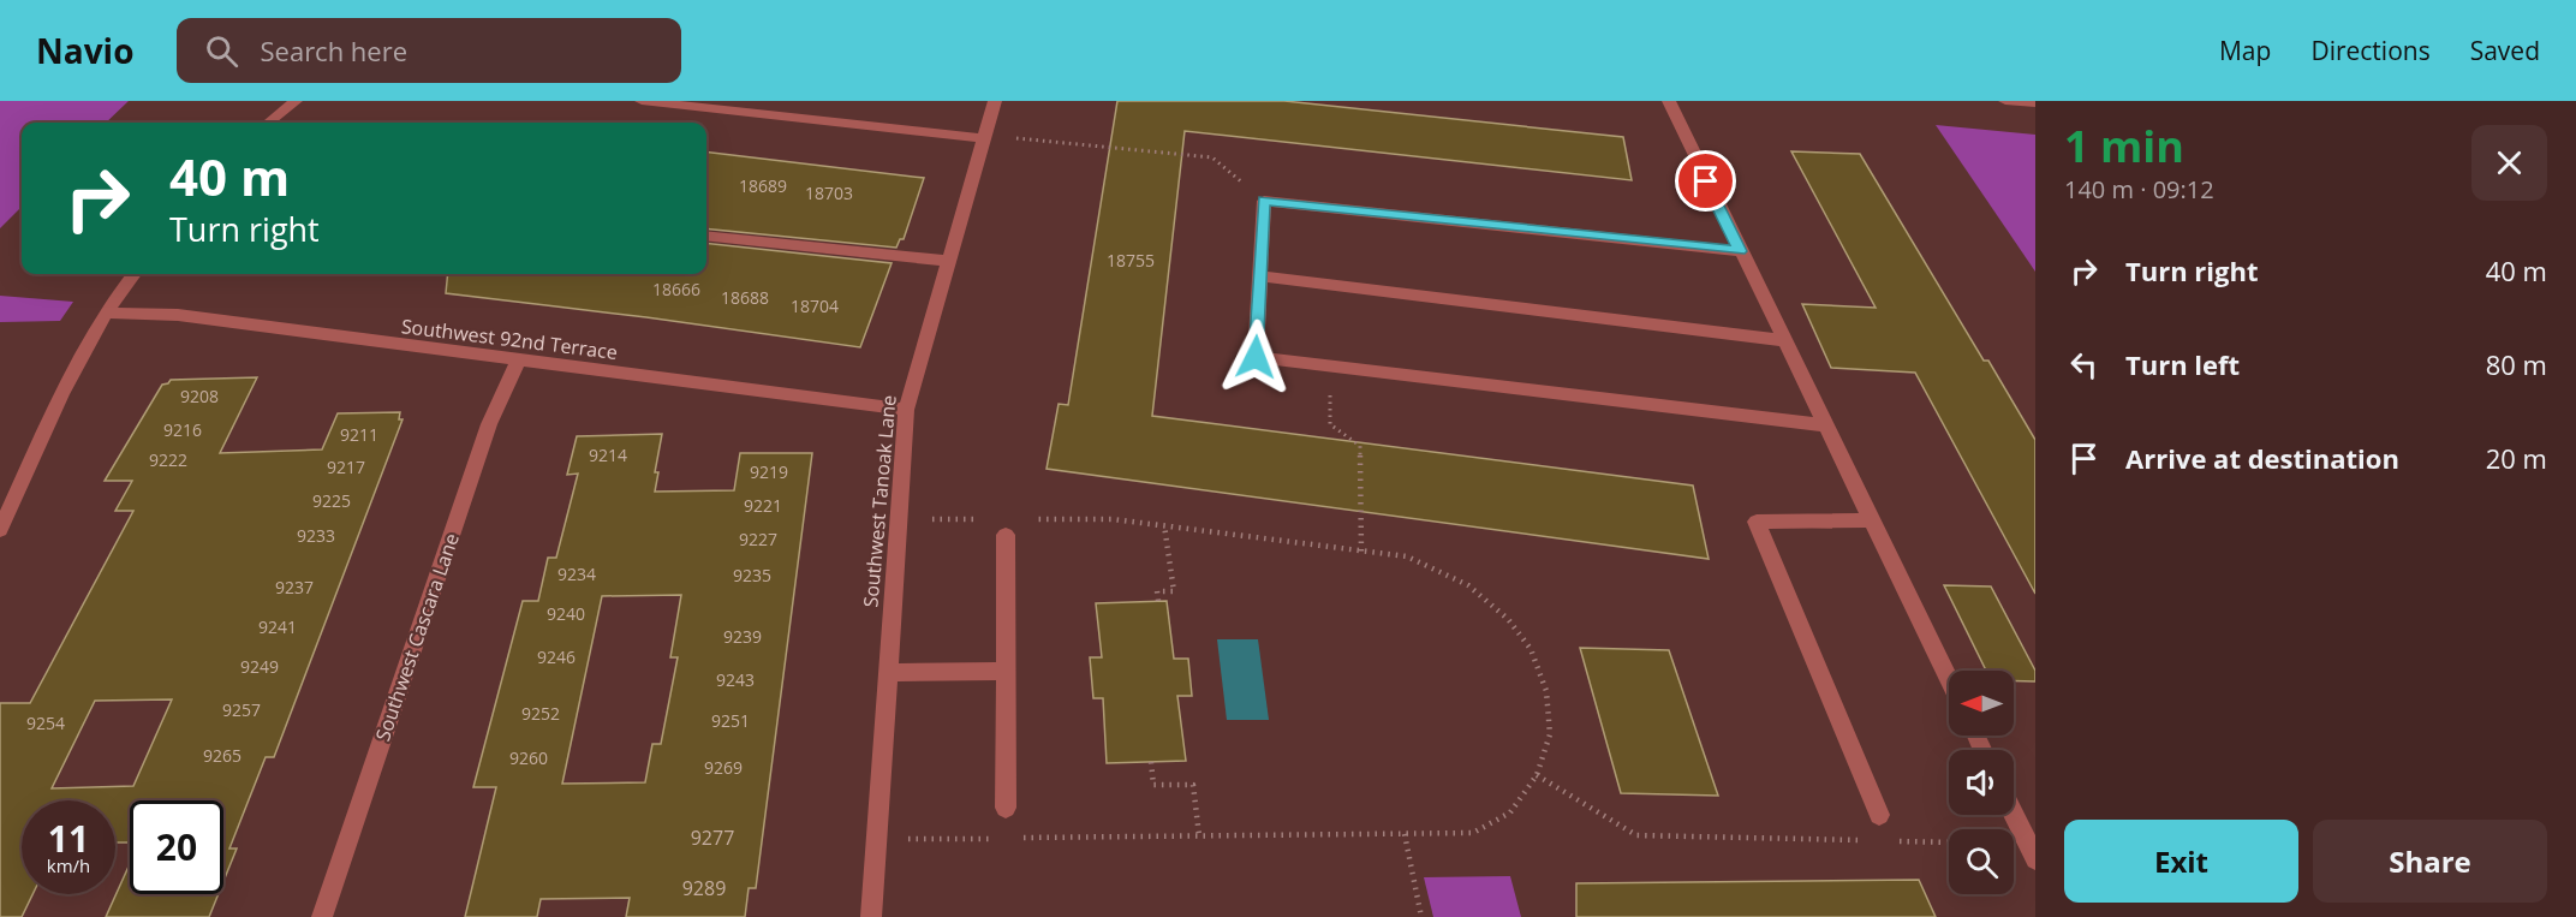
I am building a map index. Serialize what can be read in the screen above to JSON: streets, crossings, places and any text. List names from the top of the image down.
{
  "streets": {
    "street": ["Southwest 92nd Terrace", "Southwest Tanoak Lane", "Southwest Cascara Lane"]
  },
  "crossings": [
    ["Southwest 92nd Terrace", "Southwest Tanoak Lane"],
    ["Southwest 92nd Terrace", "Southwest Cascara Lane"]
  ],
  "house_numbers": [
    "18689",
    "18703",
    "18755",
    "18666",
    "18688",
    "18704",
    "9208",
    "9216",
    "9211",
    "9214",
    "9222",
    "9217",
    "9219",
    "9225",
    "9221",
    "9233",
    "9227",
    "9234",
    "9235",
    "9237",
    "9240",
    "9241",
    "9239",
    "9246",
    "9249",
    "9243",
    "9257",
    "9252",
    "9251",
    "9254",
    "9265",
    "9260",
    "9269",
    "9277",
    "9289"
  ],
  "north": "left",
  "page": {
    "header": "Navio",
    "search": "Search here",
    "nav": ["Map", "Directions", "Saved"],
    "heading": ["1 min", "140 m · 09:12"],
    "turn": ["40 m", "Turn right"],
    "list": [
      {
        "name": "Turn right",
        "value": "40 m"
      },
      {
        "name": "Turn left",
        "value": "80 m"
      },
      {
        "name": "Arrive at destination",
        "value": "20 m"
      }
    ],
    "speed": "11 km/h",
    "limit": "20",
    "buttons": ["Exit", "Share"]
  }
}
